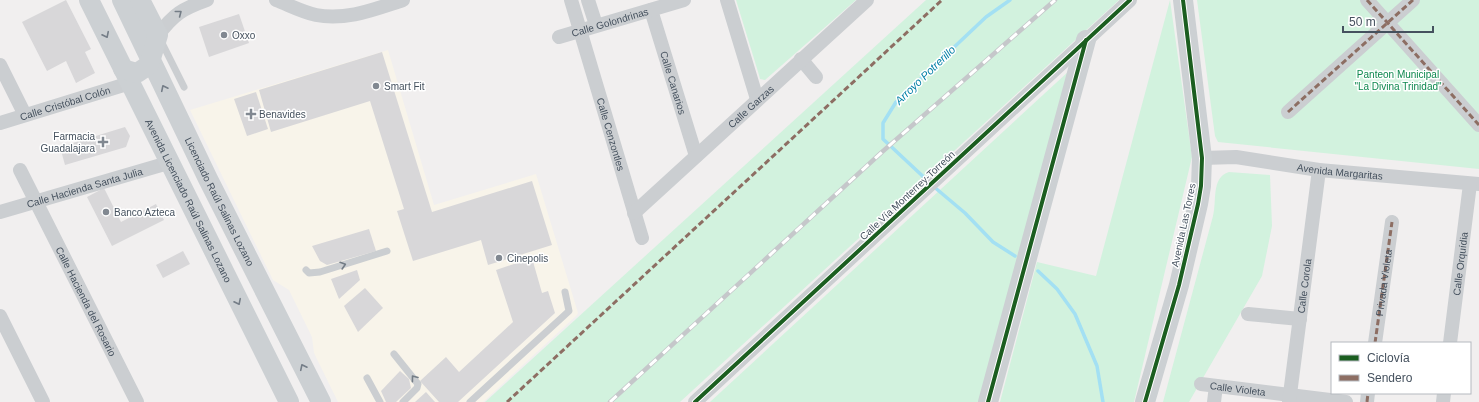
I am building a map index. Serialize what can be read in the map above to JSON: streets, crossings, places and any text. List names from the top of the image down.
{
  "streets": {
    "main road": ["Avenida Licenciado Raúl Salinas Lozano", "Licenciado Raúl Salinas Lozano", "Avenida Las Torres"],
    "street": [
      "Calle Golondrinas",
      "Calle Canarios",
      "Calle Cristóbal Colón",
      "Calle Garzas",
      "Calle Cenzontles",
      "Avenida Margaritas",
      "Calle Hacienda Santa Julia",
      "Calle Vía Monterrey-Torreón",
      "Calle Orquídia",
      "Privada Violeta",
      "Calle Corola",
      "Calle Hacienda del Rosario",
      "Calle Violeta"
    ]
  },
  "crossings": [
    ["Calle Golondrinas", "Calle Canarios"],
    ["Calle Golondrinas", "Calle Cenzontles"],
    ["Calle Canarios", "Calle Garzas"],
    ["Calle Cristóbal Colón", "Avenida Licenciado Raúl Salinas Lozano"],
    ["Calle Garzas", "Calle Cenzontles"],
    ["Avenida Margaritas", "Avenida Las Torres"],
    ["Avenida Margaritas", "Calle Orquídia"],
    ["Avenida Margaritas", "Calle Corola"],
    ["Calle Hacienda Santa Julia", "Avenida Licenciado Raúl Salinas Lozano"],
    ["Calle Hacienda Santa Julia", "Calle Hacienda del Rosario"],
    ["Calle Corola", "Calle Violeta"]
  ],
  "one_way": ["Avenida Licenciado Raúl Salinas Lozano"],
  "water": ["Arroyo Potrerillo"],
  "parks": ["Panteon Municipal \"La Divina Trinidad\""],
  "places": {
    "other": [
      "Oxxo",
      "Smart Fit",
      "Banco Azteca",
      "Cinepolis"
    ],
    "health": ["Benavides", "Farmacia Guadalajara"]
  },
  "legend": ["Ciclovía", "Sendero"],
  "scale_bar": "50 m"
}
